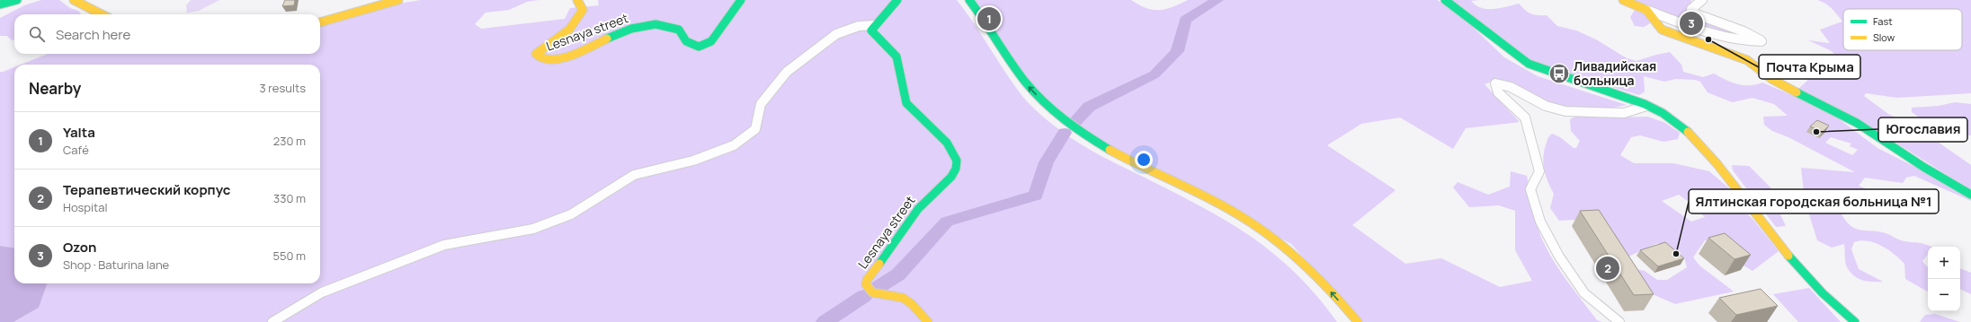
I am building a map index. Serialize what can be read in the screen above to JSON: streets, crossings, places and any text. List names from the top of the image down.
{
  "streets": {
    "main road": ["Lesnaya street"]
  },
  "places": {
    "other": ["Почта Крыма", "Югославия", "Ялтинская городская больница №1"],
    "bus stop": ["Ливадийская больница"]
  },
  "legend": ["Fast", "Slow"],
  "page": {
    "pins": ["1", "3", "2"],
    "search": "Search here",
    "heading": ["Nearby", "3 results"],
    "list": [
      {
        "mark": "1",
        "name": "Yalta",
        "note": "Café",
        "value": "230 m"
      },
      {
        "mark": "2",
        "name": "Терапевтический корпус",
        "note": "Hospital",
        "value": "330 m"
      },
      {
        "mark": "3",
        "name": "Ozon",
        "note": "Shop · Baturina lane",
        "value": "550 m"
      }
    ],
    "map_buttons": ["+", "−"]
  }
}
